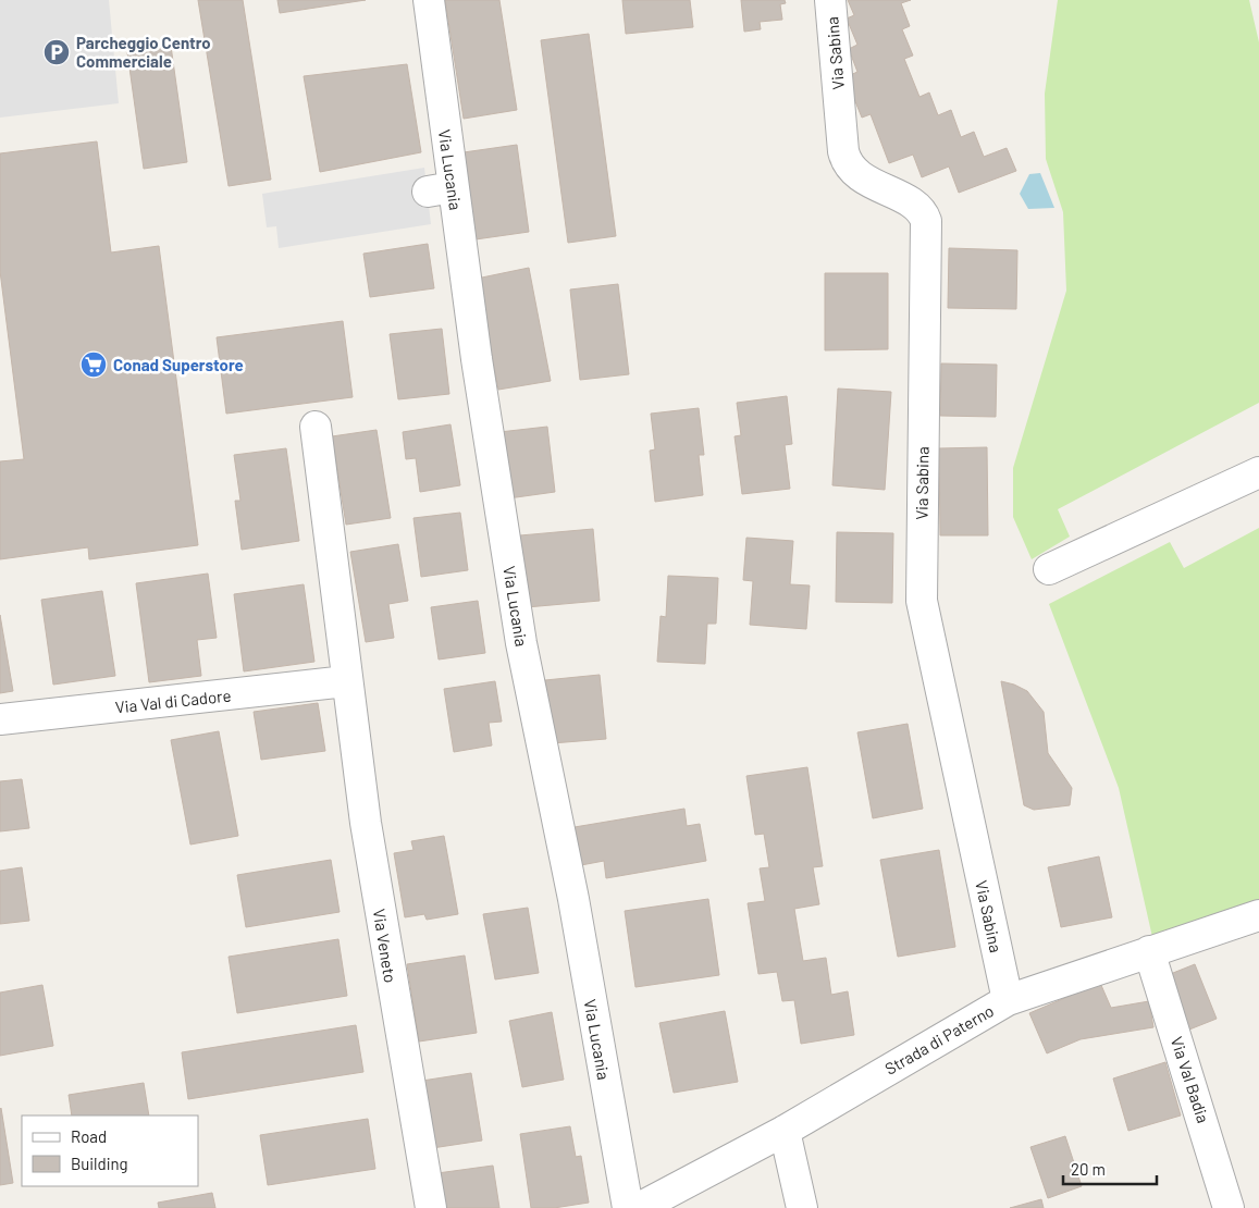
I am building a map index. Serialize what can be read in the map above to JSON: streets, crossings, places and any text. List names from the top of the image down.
{
  "streets": {
    "street": [
      "Via Sabina",
      "Via Lucania",
      "Via Val di Cadore",
      "Via Veneto",
      "Strada di Paterno",
      "Via Val Badia"
    ]
  },
  "crossings": [
    ["Via Sabina", "Strada di Paterno"],
    ["Via Val di Cadore", "Via Veneto"],
    ["Strada di Paterno", "Via Val Badia"]
  ],
  "places": {
    "parking": ["Parcheggio Centro Commerciale"],
    "supermarket": ["Conad Superstore"]
  },
  "legend": ["Road", "Building"],
  "scale_bar": "20 m"
}
